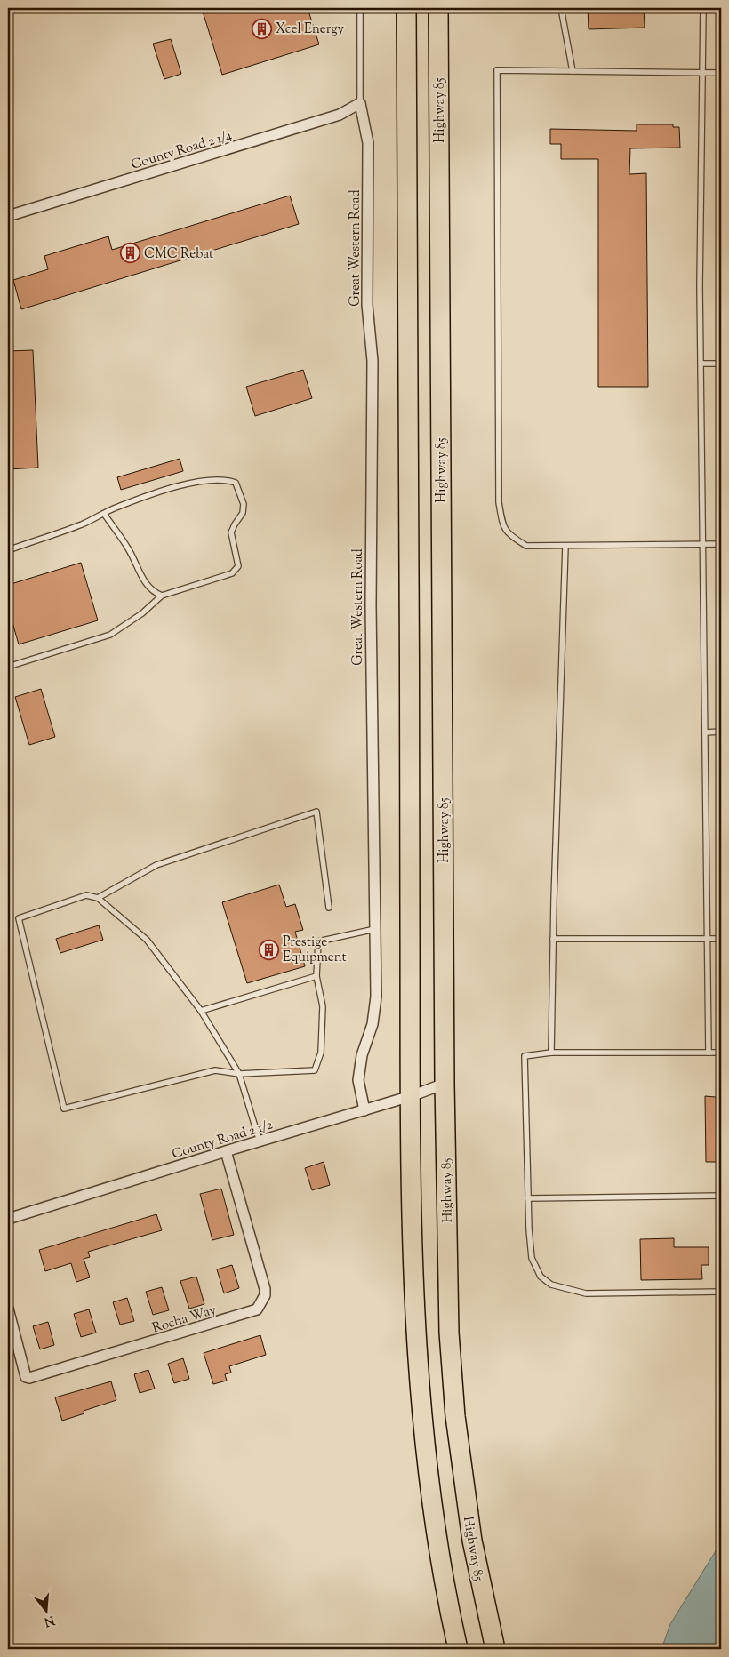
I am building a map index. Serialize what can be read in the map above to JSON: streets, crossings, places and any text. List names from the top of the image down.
{
  "streets": {
    "highway": ["Highway 85"],
    "street": [
      "County Road 2 1/4",
      "Great Western Road",
      "County Road 2 1/2",
      "Rocha Way"
    ]
  },
  "crossings": [
    ["Highway 85", "County Road 2 1/2"],
    ["County Road 2 1/4", "Great Western Road"],
    ["Great Western Road", "County Road 2 1/2"],
    ["County Road 2 1/2", "Rocha Way"]
  ],
  "places": {
    "building": ["Xcel Energy", "CMC Rebat", "Prestige Equipment"]
  },
  "north": "bottom"
}
